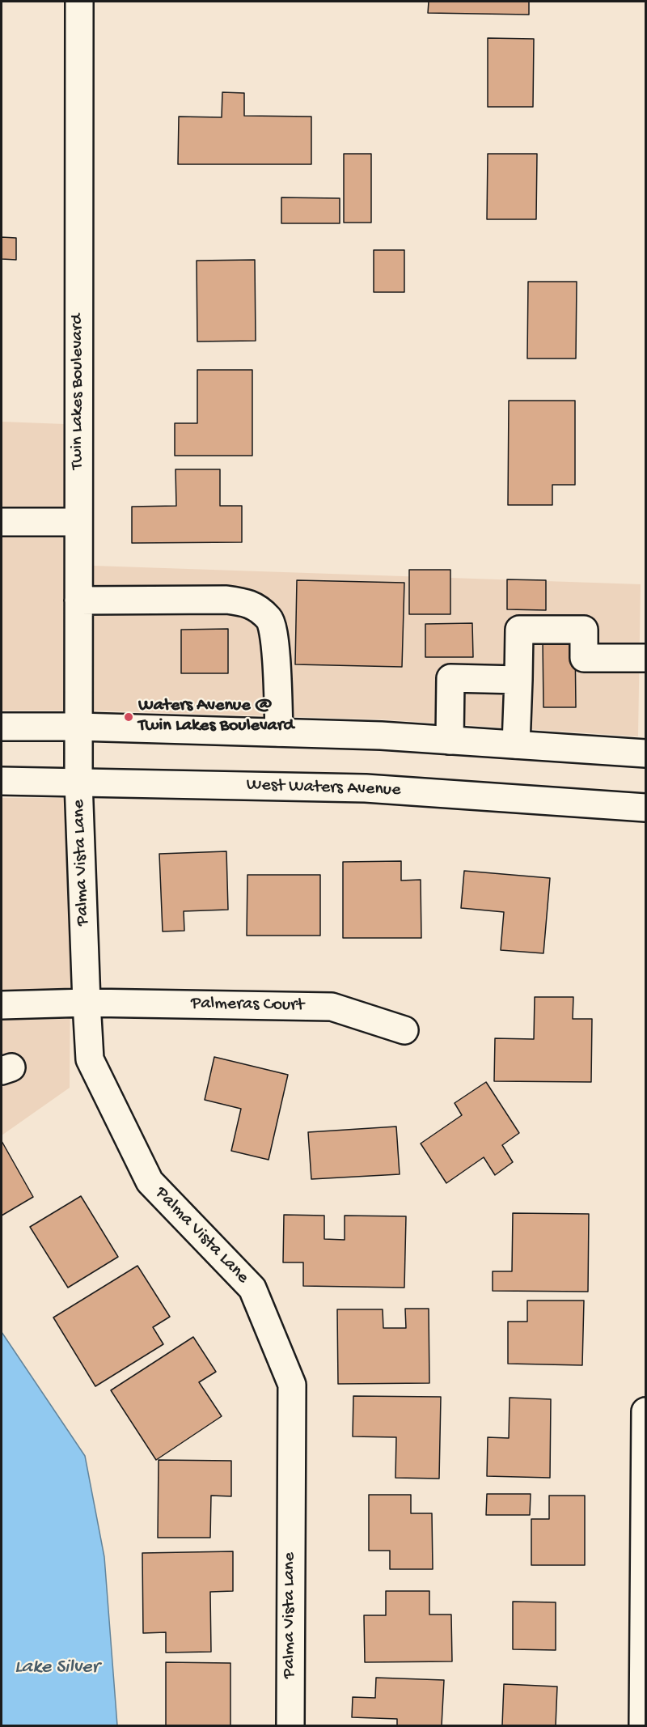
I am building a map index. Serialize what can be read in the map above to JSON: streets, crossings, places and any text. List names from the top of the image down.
{
  "streets": {
    "street": [
      "Twin Lakes Boulevard",
      "West Waters Avenue",
      "Palma Vista Lane",
      "Palmeras Court"
    ]
  },
  "crossings": [
    ["Twin Lakes Boulevard", "West Waters Avenue"],
    ["Twin Lakes Boulevard", "Palma Vista Lane"],
    ["West Waters Avenue", "Palma Vista Lane"],
    ["Palma Vista Lane", "Palmeras Court"]
  ],
  "water": ["Lake Silver"],
  "places": ["Waters Avenue @ Twin Lakes Boulevard"]
}
